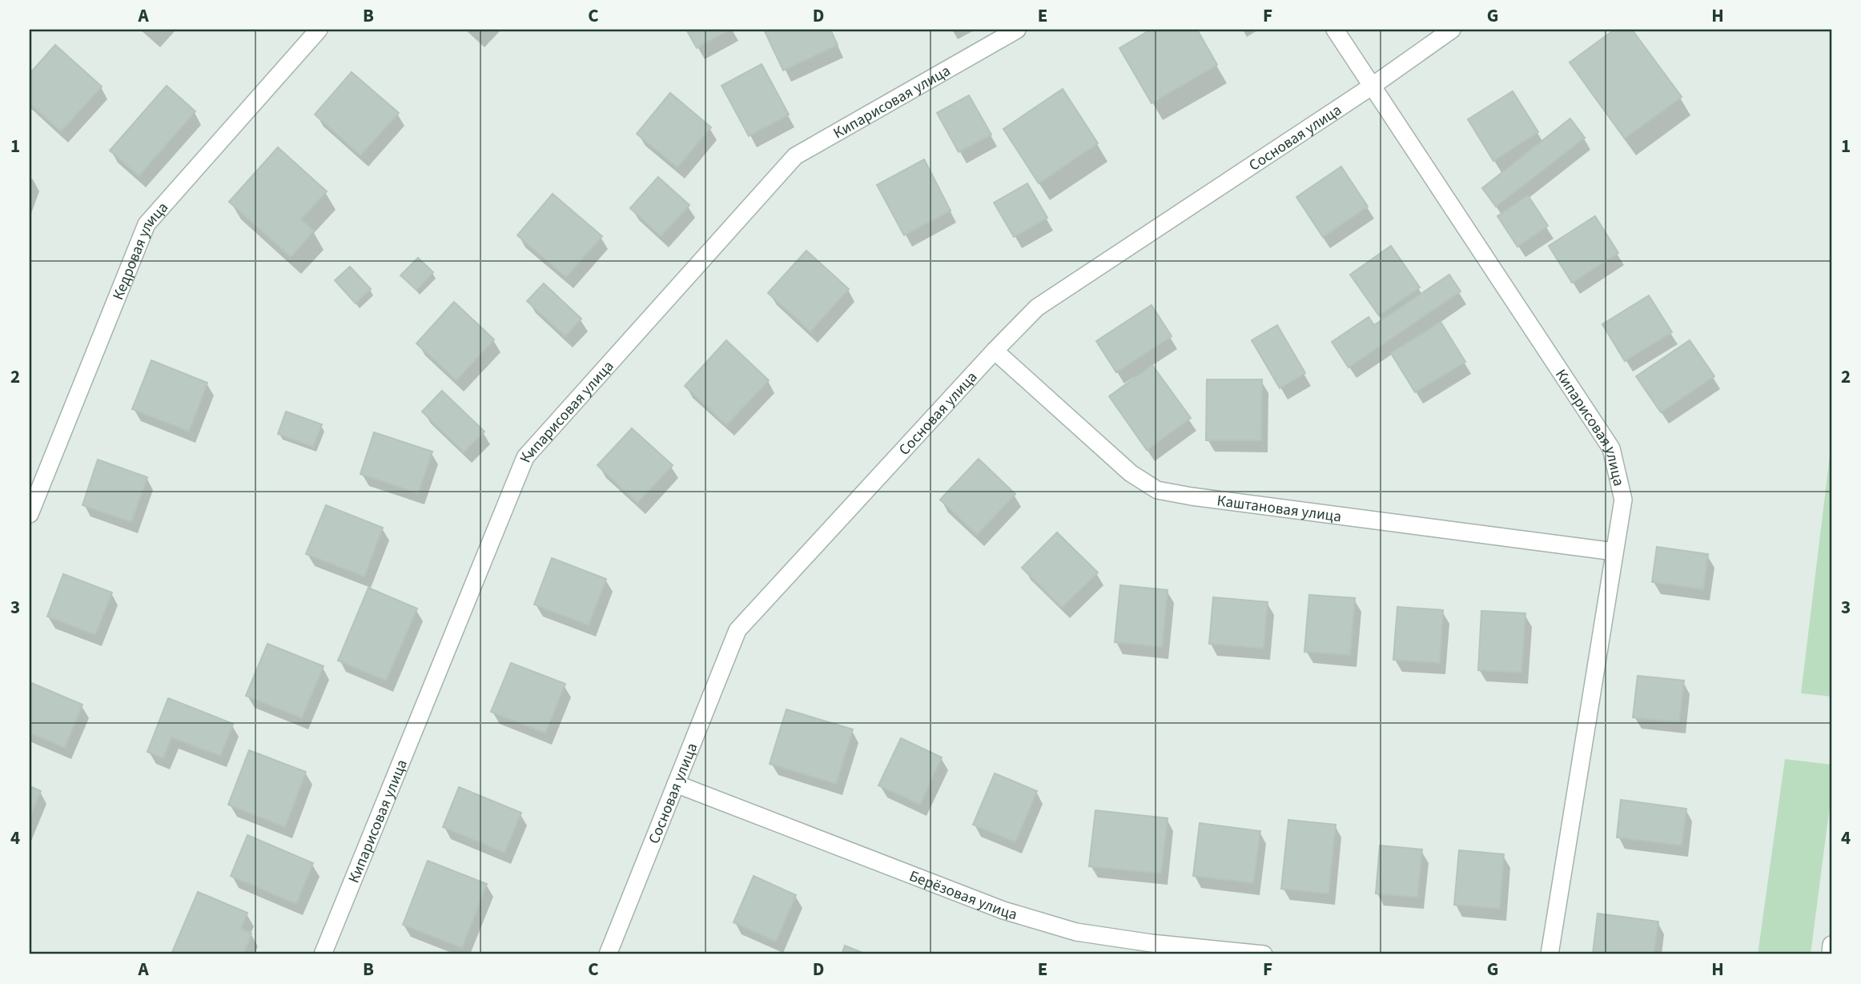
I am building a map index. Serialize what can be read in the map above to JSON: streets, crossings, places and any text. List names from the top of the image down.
{
  "streets": {
    "street": [
      "Кипарисовая улица",
      "Сосновая улица",
      "Кедровая улица",
      "Каштановая улица",
      "Берёзовая улица"
    ]
  },
  "crossings": [
    ["Кипарисовая улица", "Сосновая улица"],
    ["Кипарисовая улица", "Каштановая улица"],
    ["Сосновая улица", "Каштановая улица"],
    ["Сосновая улица", "Берёзовая улица"]
  ],
  "grid": {
    "columns": [
      "A",
      "B",
      "C",
      "D",
      "E",
      "F",
      "G",
      "H"
    ],
    "rows": [
      "1",
      "2",
      "3",
      "4"
    ]
  }
}
